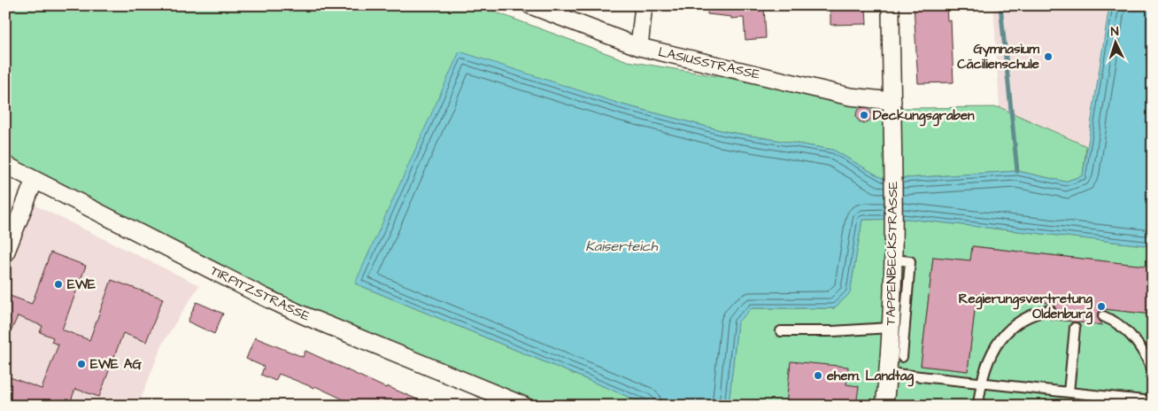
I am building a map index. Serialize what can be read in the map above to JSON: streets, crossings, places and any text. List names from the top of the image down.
{
  "streets": {
    "street": ["LASIUSSTRASSE", "TAPPENBECKSTRASSE", "TIRPITZSTRASSE"]
  },
  "crossings": [
    ["LASIUSSTRASSE", "TAPPENBECKSTRASSE"]
  ],
  "water": ["Kaiserteich"],
  "places": [
    "Gymnasium Cäcilienschule",
    "Deckungsgraben",
    "EWE",
    "Regierungsvertretung Oldenburg",
    "EWE AG",
    "ehem. Landtag"
  ],
  "north": "top"
}
